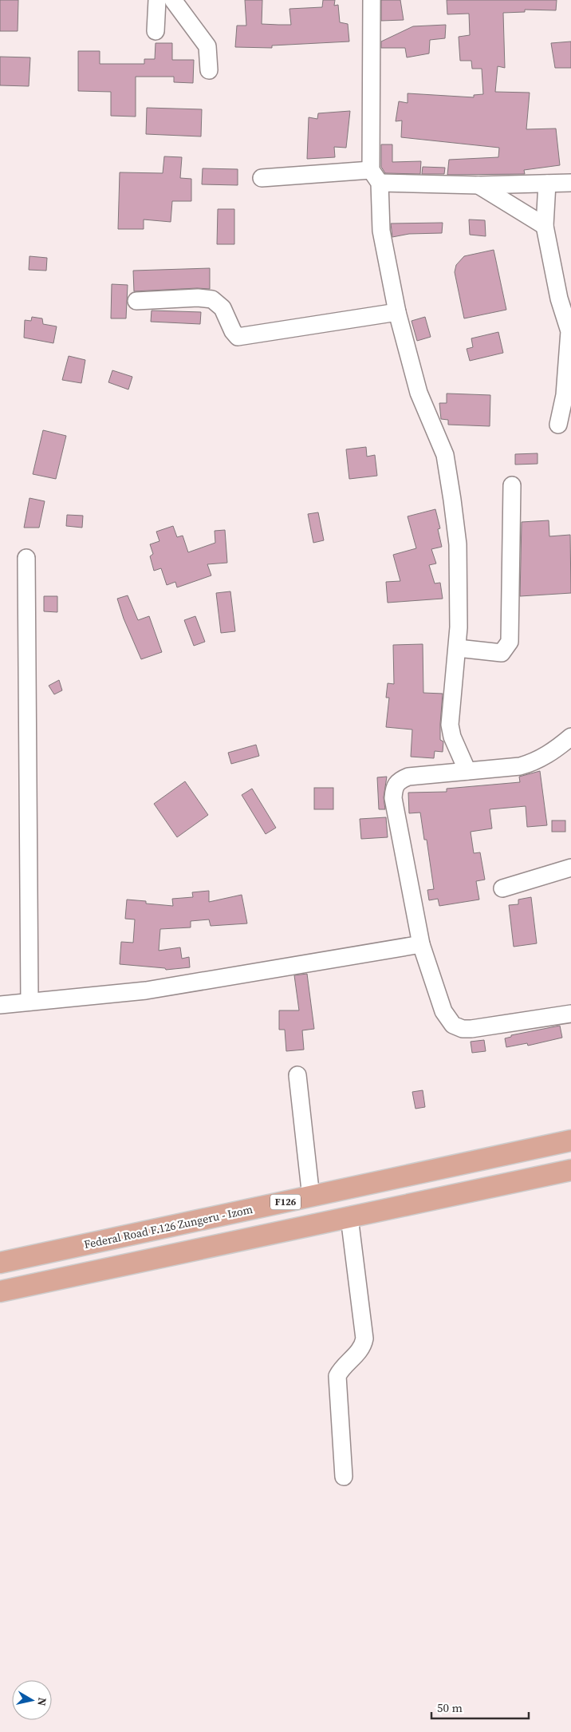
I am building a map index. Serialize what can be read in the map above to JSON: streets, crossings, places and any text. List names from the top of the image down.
{
  "streets": {
    "main road": ["F126", "Federal Road F.126 Zungeru - Izom"]
  },
  "scale_bar": "50 m",
  "north": "right"
}
